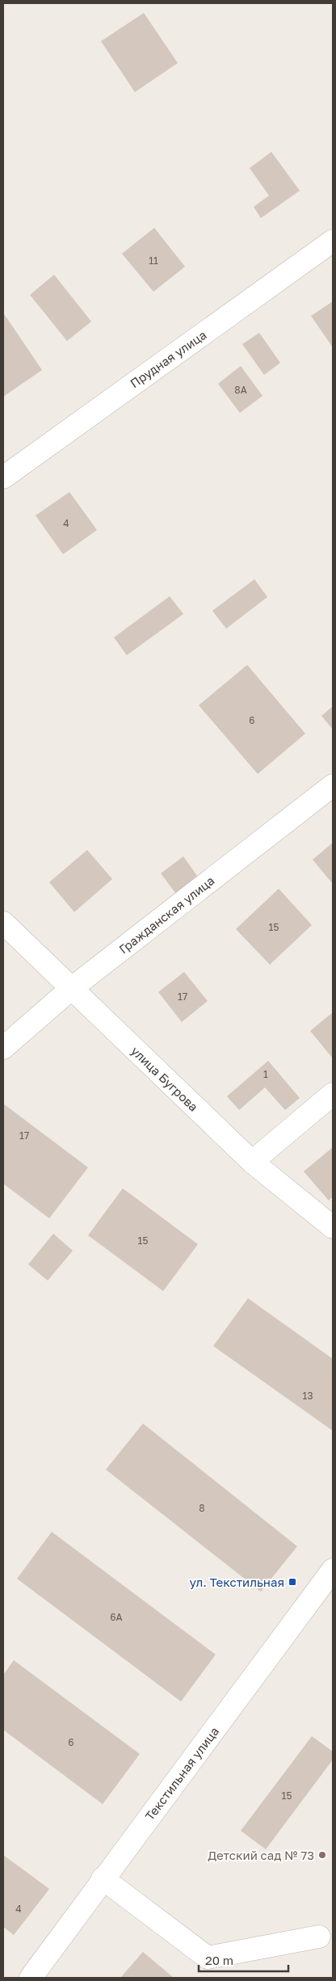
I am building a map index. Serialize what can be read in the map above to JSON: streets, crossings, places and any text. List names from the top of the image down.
{
  "streets": {
    "street": [
      "Прудная улица",
      "Гражданская улица",
      "улица Бугрова",
      "Текстильная улица"
    ]
  },
  "crossings": [
    ["Гражданская улица", "улица Бугрова"]
  ],
  "places": {
    "transit": ["ул. Текстильная"],
    "other": ["Детский сад № 73"]
  },
  "house_numbers": [
    "11",
    "8А",
    "4",
    "6",
    "15",
    "17",
    "1",
    "17",
    "15",
    "13",
    "8",
    "6А",
    "6",
    "15",
    "4"
  ],
  "scale_bar": "20 m"
}
